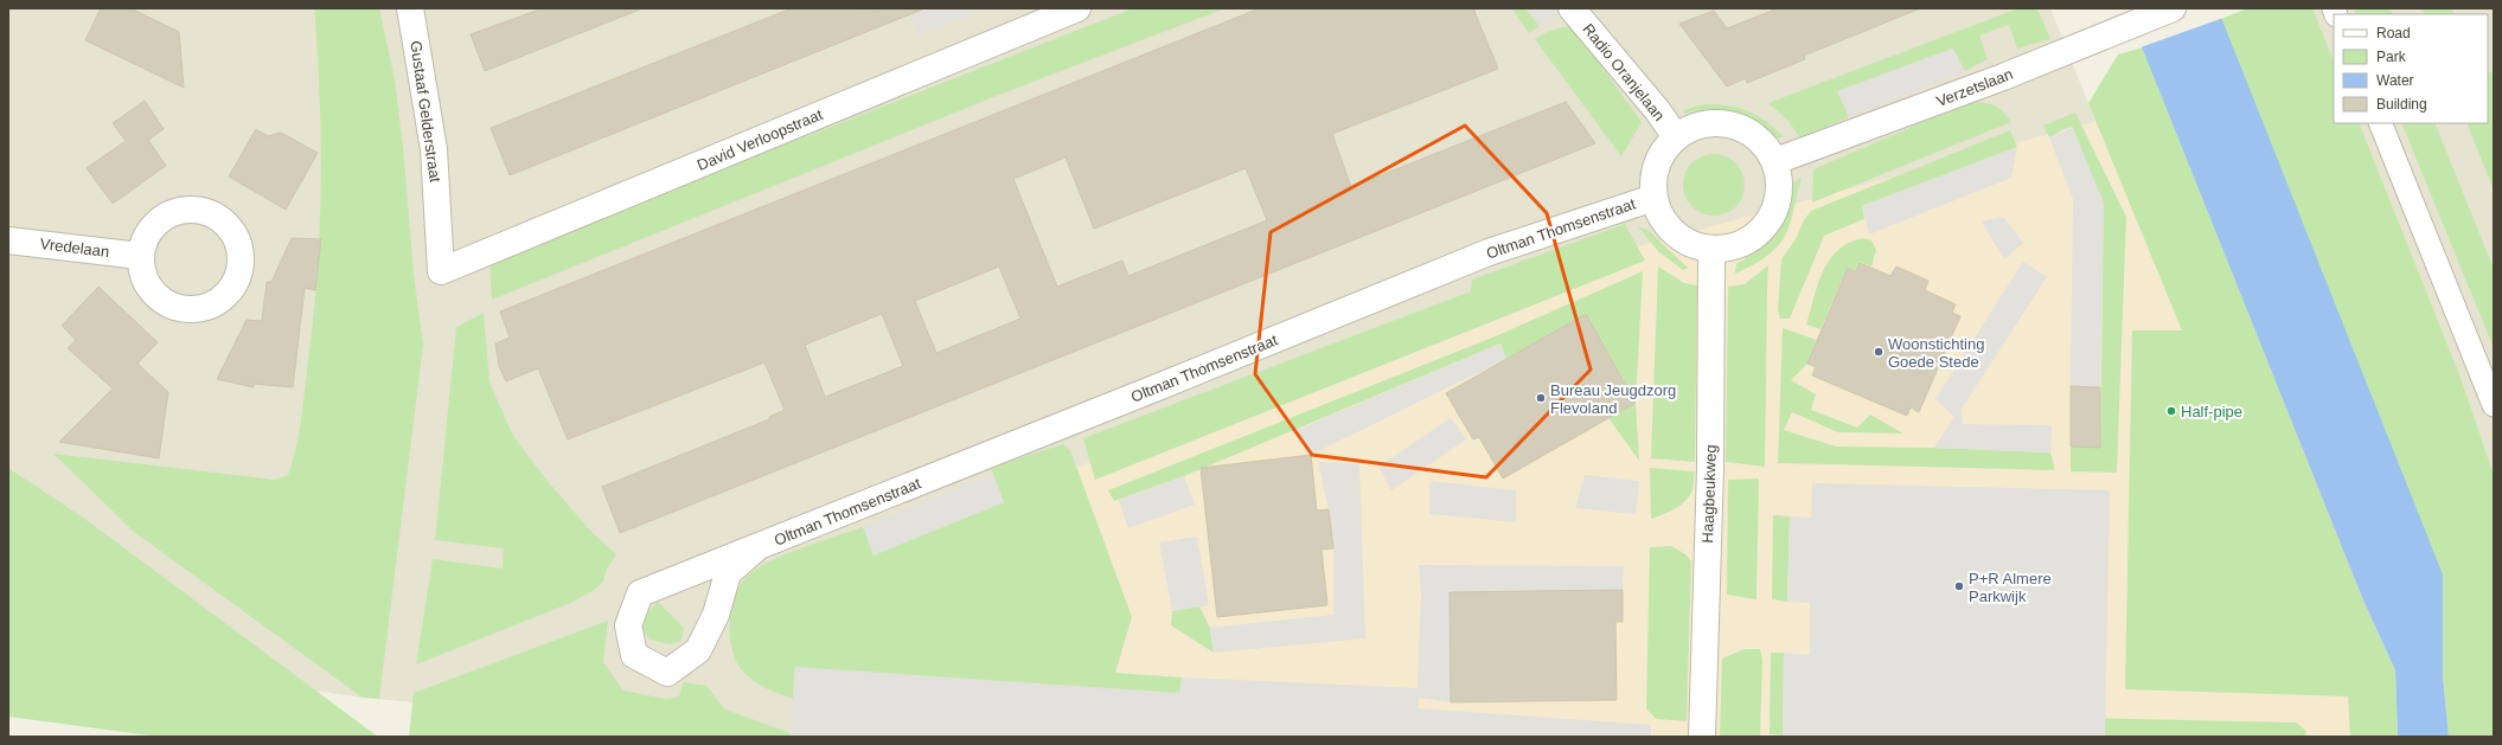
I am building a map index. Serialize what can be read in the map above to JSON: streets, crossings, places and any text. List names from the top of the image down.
{
  "streets": {
    "street": [
      "Radio Oranjelaan",
      "Verzetslaan",
      "Gustaaf Gelderstraat",
      "David Verloopstraat",
      "Oltman Thomsenstraat",
      "Vredelaan",
      "Haagbeukweg"
    ]
  },
  "crossings": [
    ["Radio Oranjelaan", "Verzetslaan"],
    ["Radio Oranjelaan", "Oltman Thomsenstraat"],
    ["Radio Oranjelaan", "Haagbeukweg"],
    ["Verzetslaan", "Oltman Thomsenstraat"],
    ["Verzetslaan", "Haagbeukweg"],
    ["Gustaaf Gelderstraat", "David Verloopstraat"],
    ["Oltman Thomsenstraat", "Haagbeukweg"]
  ],
  "places": [
    "Woonstichting Goede Stede",
    "Bureau Jeugdzorg Flevoland",
    "Half-pipe",
    "P+R Almere Parkwijk"
  ],
  "legend": [
    "Road",
    "Park",
    "Water",
    "Building"
  ]
}
